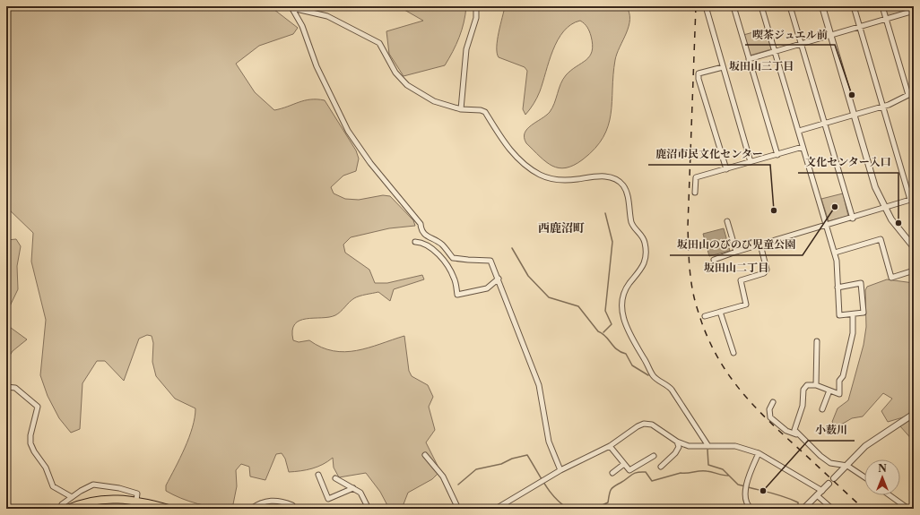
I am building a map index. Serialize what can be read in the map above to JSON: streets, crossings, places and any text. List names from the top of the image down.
{
  "districts": ["坂田山三丁目", "西鹿沼町", "坂田山二丁目"],
  "places": [
    "喫茶ジュエル前",
    "坂田山のびのび児童公園",
    "鹿沼市民文化センター",
    "文化センター入口",
    "小薮川"
  ],
  "north": "top"
}
